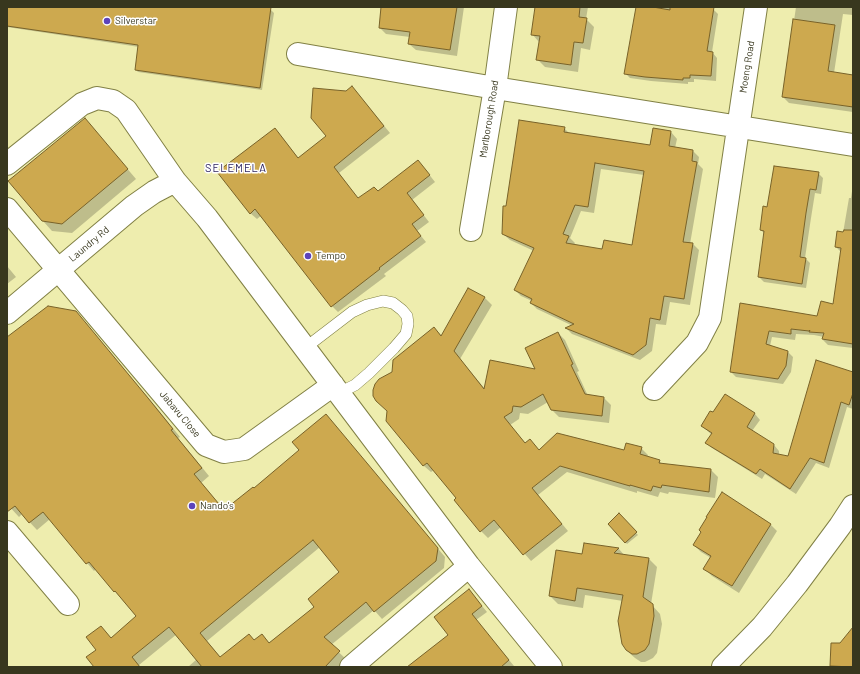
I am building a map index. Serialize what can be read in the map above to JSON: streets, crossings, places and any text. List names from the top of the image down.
{
  "streets": {
    "street": [
      "Moeng Road",
      "Marlborough Road",
      "Laundry Rd",
      "Jabavu Close"
    ]
  },
  "crossings": [
    ["Laundry Rd", "Jabavu Close"]
  ],
  "districts": ["SELEMELA"],
  "places": ["Silverstar", "Tempo", "Nando's"]
}
